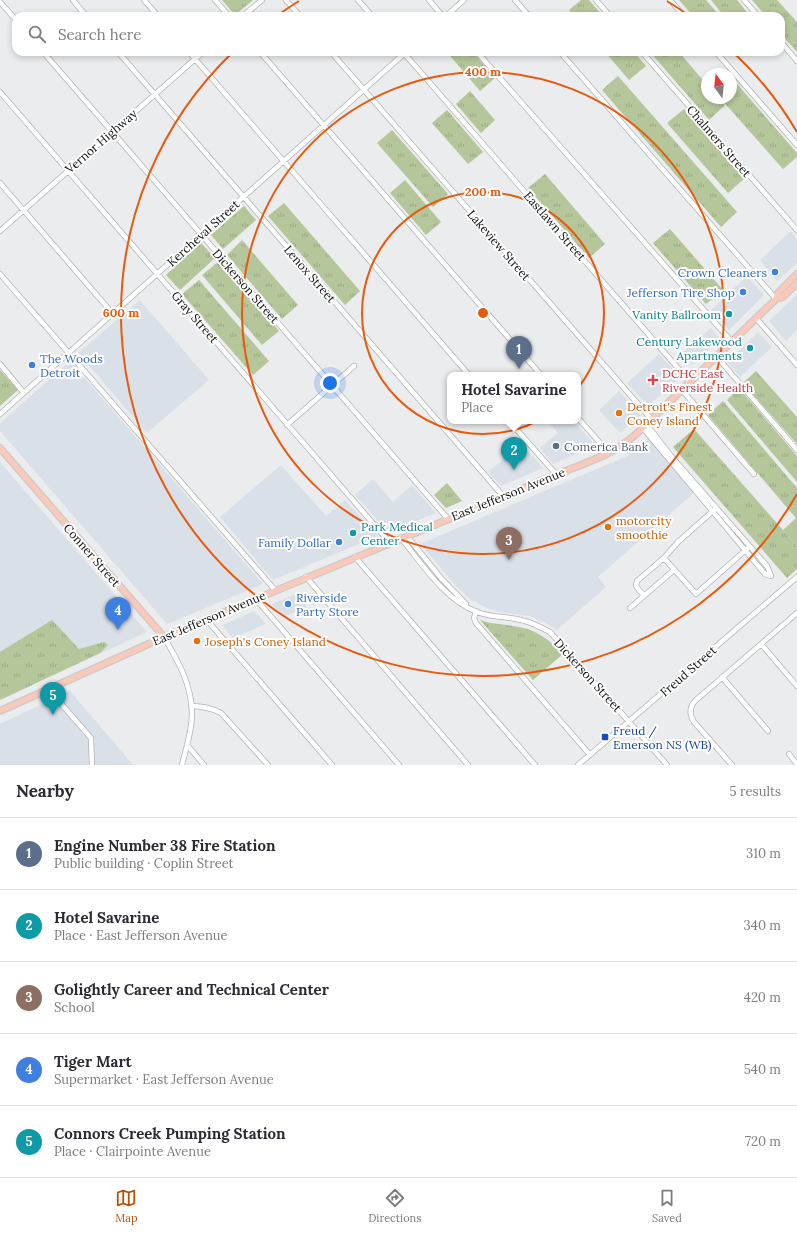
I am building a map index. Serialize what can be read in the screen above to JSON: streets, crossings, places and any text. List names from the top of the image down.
{
  "streets": {
    "main road": ["East Jefferson Avenue", "Conner Street"],
    "street": [
      "Vernor Highway",
      "Chalmers Street",
      "Eastlawn Street",
      "Kercheval Street",
      "Lakeview Street",
      "Lenox Street",
      "Dickerson Street",
      "Gray Street",
      "Freud Street"
    ]
  },
  "crossings": [
    ["Vernor Highway", "Lenox Street"],
    ["Vernor Highway", "Dickerson Street"],
    ["Vernor Highway", "Gray Street"],
    ["Eastlawn Street", "East Jefferson Avenue"],
    ["Kercheval Street", "Lakeview Street"],
    ["Kercheval Street", "Lenox Street"],
    ["Kercheval Street", "Dickerson Street"],
    ["Kercheval Street", "Gray Street"],
    ["Lakeview Street", "East Jefferson Avenue"],
    ["Lenox Street", "East Jefferson Avenue"],
    ["Dickerson Street", "East Jefferson Avenue"],
    ["Dickerson Street", "Freud Street"],
    ["Gray Street", "East Jefferson Avenue"],
    ["East Jefferson Avenue", "Conner Street"]
  ],
  "places": {
    "other": [
      "Crown Cleaners",
      "Jefferson Tire Shop",
      "Vanity Ballroom",
      "Century Lakewood Apartments",
      "The Woods Detroit",
      "Detroit's Finest Coney Island",
      "Comerica Bank",
      "motorcity smoothie",
      "Park Medical Center",
      "Family Dollar",
      "Riverside Party Store",
      "Joseph's Coney Island"
    ],
    "health": ["DCHC East Riverside Health"],
    "transit": ["Freud / Emerson NS (WB)"]
  },
  "north": "top",
  "page": {
    "search": "Search here",
    "pins": [
      "1",
      "2",
      "3",
      "4",
      "5"
    ],
    "popup": ["Hotel Savarine", "Place"],
    "heading": ["Nearby", "5 results"],
    "list": [
      {
        "mark": "1",
        "name": "Engine Number 38 Fire Station",
        "note": "Public building · Coplin Street",
        "value": "310 m"
      },
      {
        "mark": "2",
        "name": "Hotel Savarine",
        "note": "Place · East Jefferson Avenue",
        "value": "340 m"
      },
      {
        "mark": "3",
        "name": "Golightly Career and Technical Center",
        "note": "School",
        "value": "420 m"
      },
      {
        "mark": "4",
        "name": "Tiger Mart",
        "note": "Supermarket · East Jefferson Avenue",
        "value": "540 m"
      },
      {
        "mark": "5",
        "name": "Connors Creek Pumping Station",
        "note": "Place · Clairpointe Avenue",
        "value": "720 m"
      }
    ],
    "nav": ["Map", "Directions", "Saved"]
  },
  "rings": ["400 m", "200 m", "600 m"]
}
